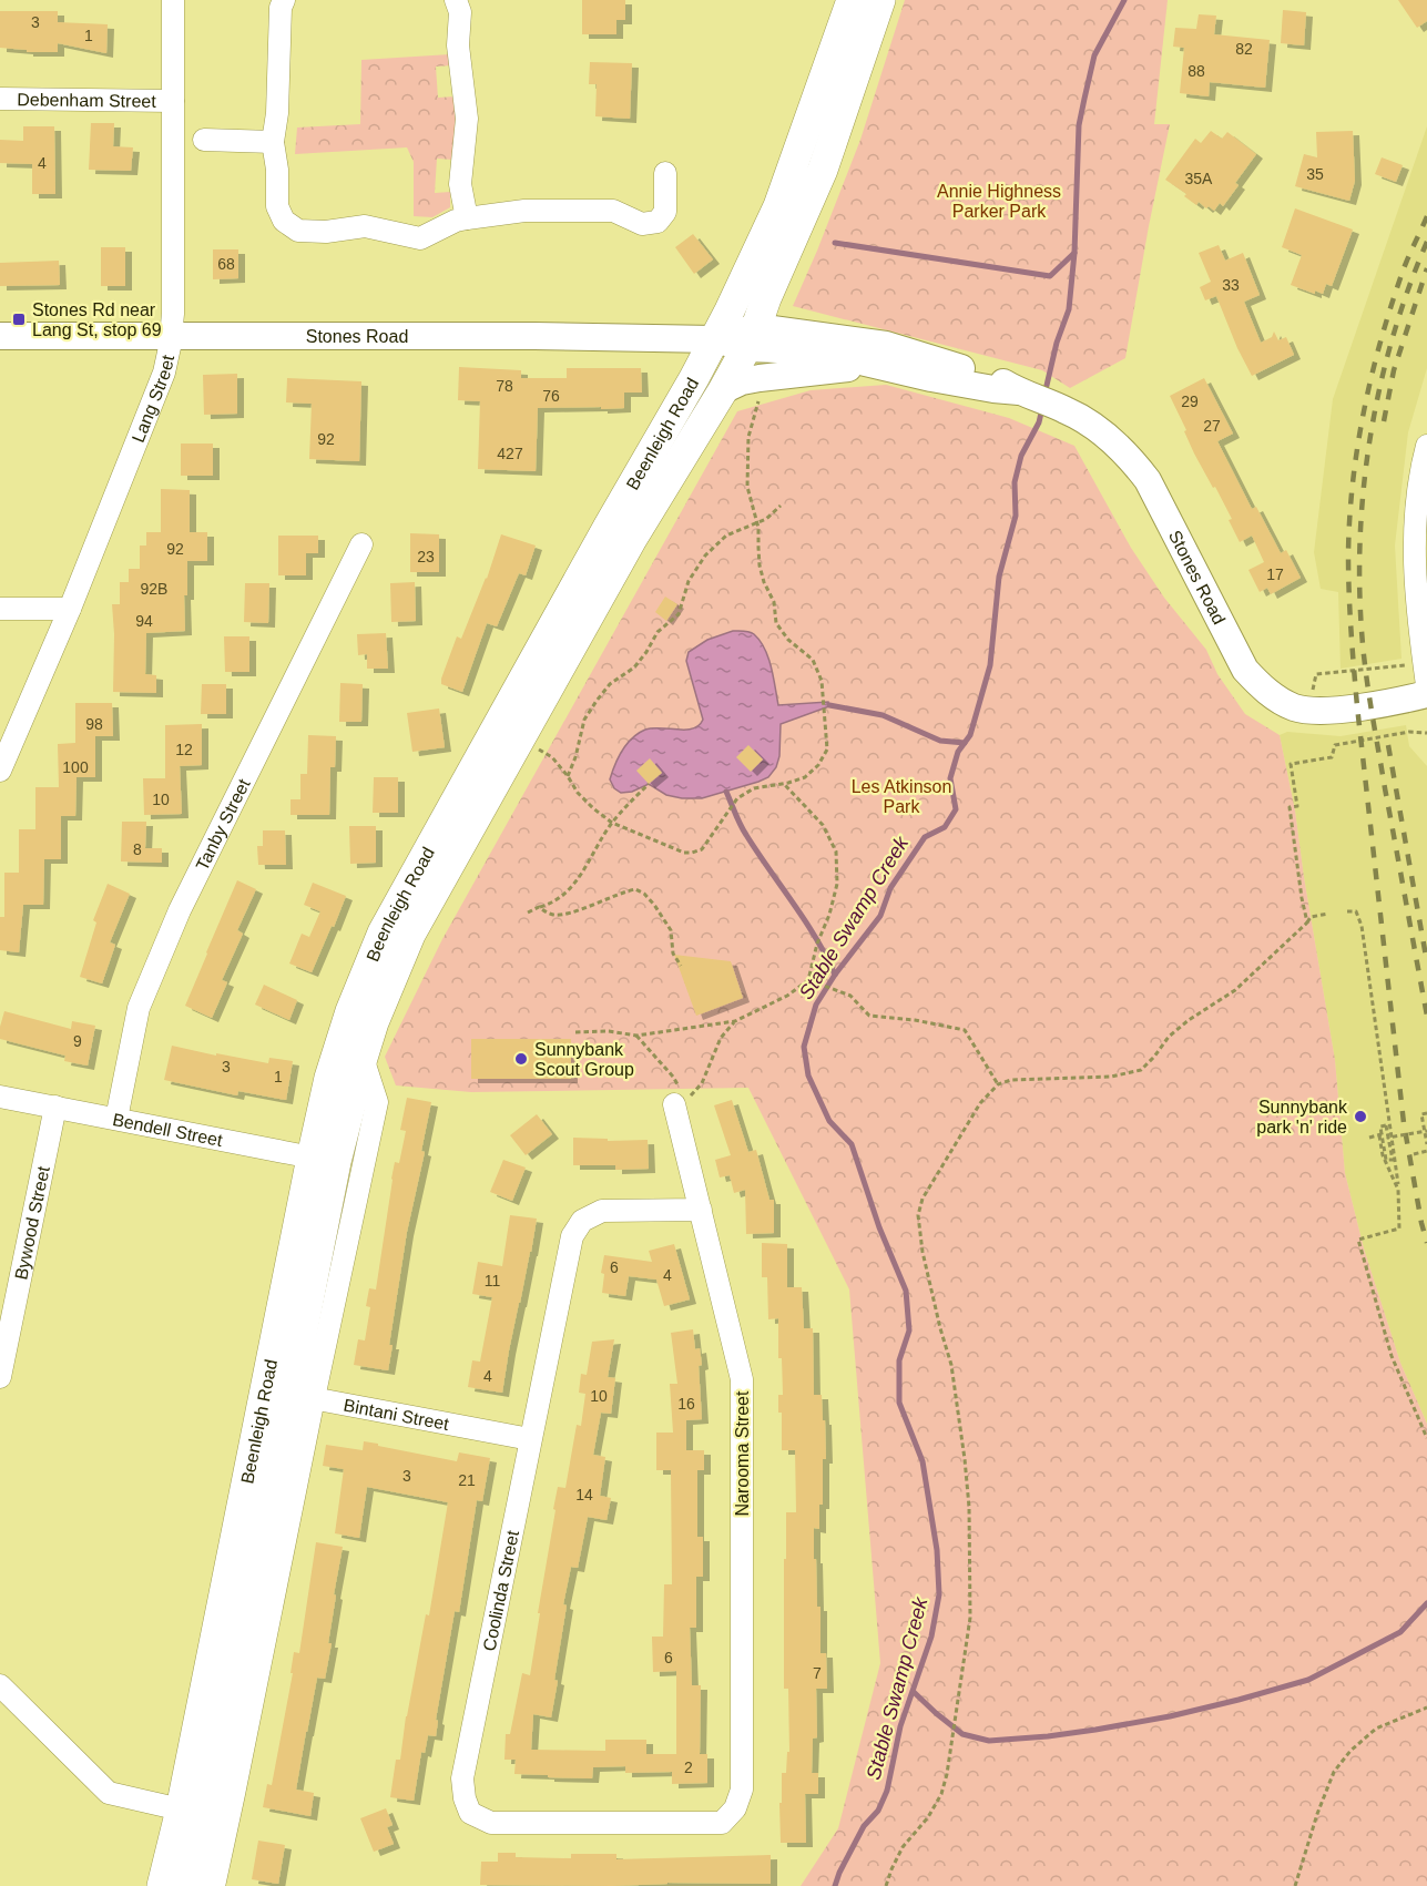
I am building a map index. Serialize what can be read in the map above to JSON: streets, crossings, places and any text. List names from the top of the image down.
{
  "streets": {
    "main road": ["Beenleigh Road"],
    "street": [
      "Debenham Street",
      "Stones Road",
      "Lang Street",
      "Tanby Street",
      "Bendell Street",
      "Bywood Street",
      "Bintani Street",
      "Narooma Street",
      "Coolinda Street"
    ]
  },
  "crossings": [
    ["Debenham Street", "Lang Street"],
    ["Stones Road", "Lang Street"],
    ["Stones Road", "Beenleigh Road"],
    ["Beenleigh Road", "Bendell Street"],
    ["Beenleigh Road", "Bintani Street"],
    ["Tanby Street", "Bendell Street"],
    ["Bendell Street", "Bywood Street"],
    ["Bintani Street", "Coolinda Street"],
    ["Narooma Street", "Coolinda Street"]
  ],
  "water": ["Stable Swamp Creek"],
  "parks": ["Annie Highness Parker Park", "Les Atkinson Park"],
  "places": {
    "transit": ["Stones Rd near Lang St, stop 69"],
    "other": ["Sunnybank Scout Group", "Sunnybank park 'n' ride"]
  },
  "house_numbers": [
    "3",
    "1",
    "82",
    "88",
    "4",
    "35",
    "35A",
    "68",
    "33",
    "78",
    "76",
    "29",
    "27",
    "92",
    "427",
    "92",
    "23",
    "17",
    "92B",
    "94",
    "98",
    "12",
    "100",
    "10",
    "8",
    "9",
    "3",
    "1",
    "6",
    "4",
    "11",
    "4",
    "10",
    "16",
    "3",
    "21",
    "14",
    "6",
    "7",
    "2"
  ]
}
